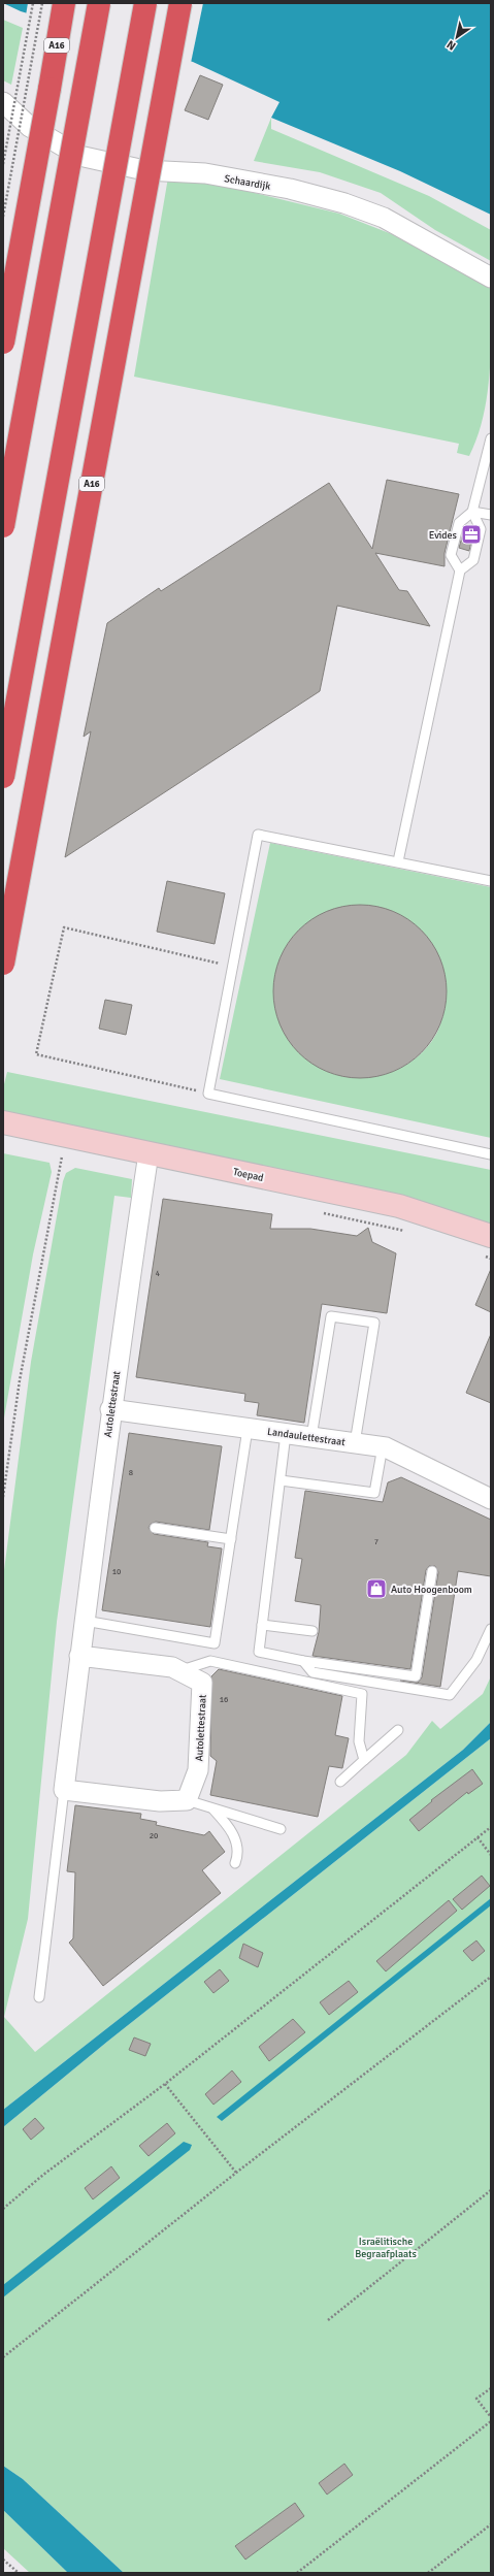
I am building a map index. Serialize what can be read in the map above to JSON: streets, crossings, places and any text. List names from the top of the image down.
{
  "streets": {
    "highway": ["A16"],
    "street": [
      "Schaardijk",
      "Toepad",
      "Autolettestraat",
      "Landaulettestraat"
    ]
  },
  "crossings": [
    ["Toepad", "Autolettestraat"],
    ["Autolettestraat", "Landaulettestraat"]
  ],
  "parks": ["Israëlitische Begraafplaats"],
  "places": {
    "office": ["Evides"],
    "shop": ["Auto Hoogenboom"]
  },
  "house_numbers": [
    "4",
    "8",
    "7",
    "10",
    "16",
    "20"
  ],
  "north": "bottom left"
}
